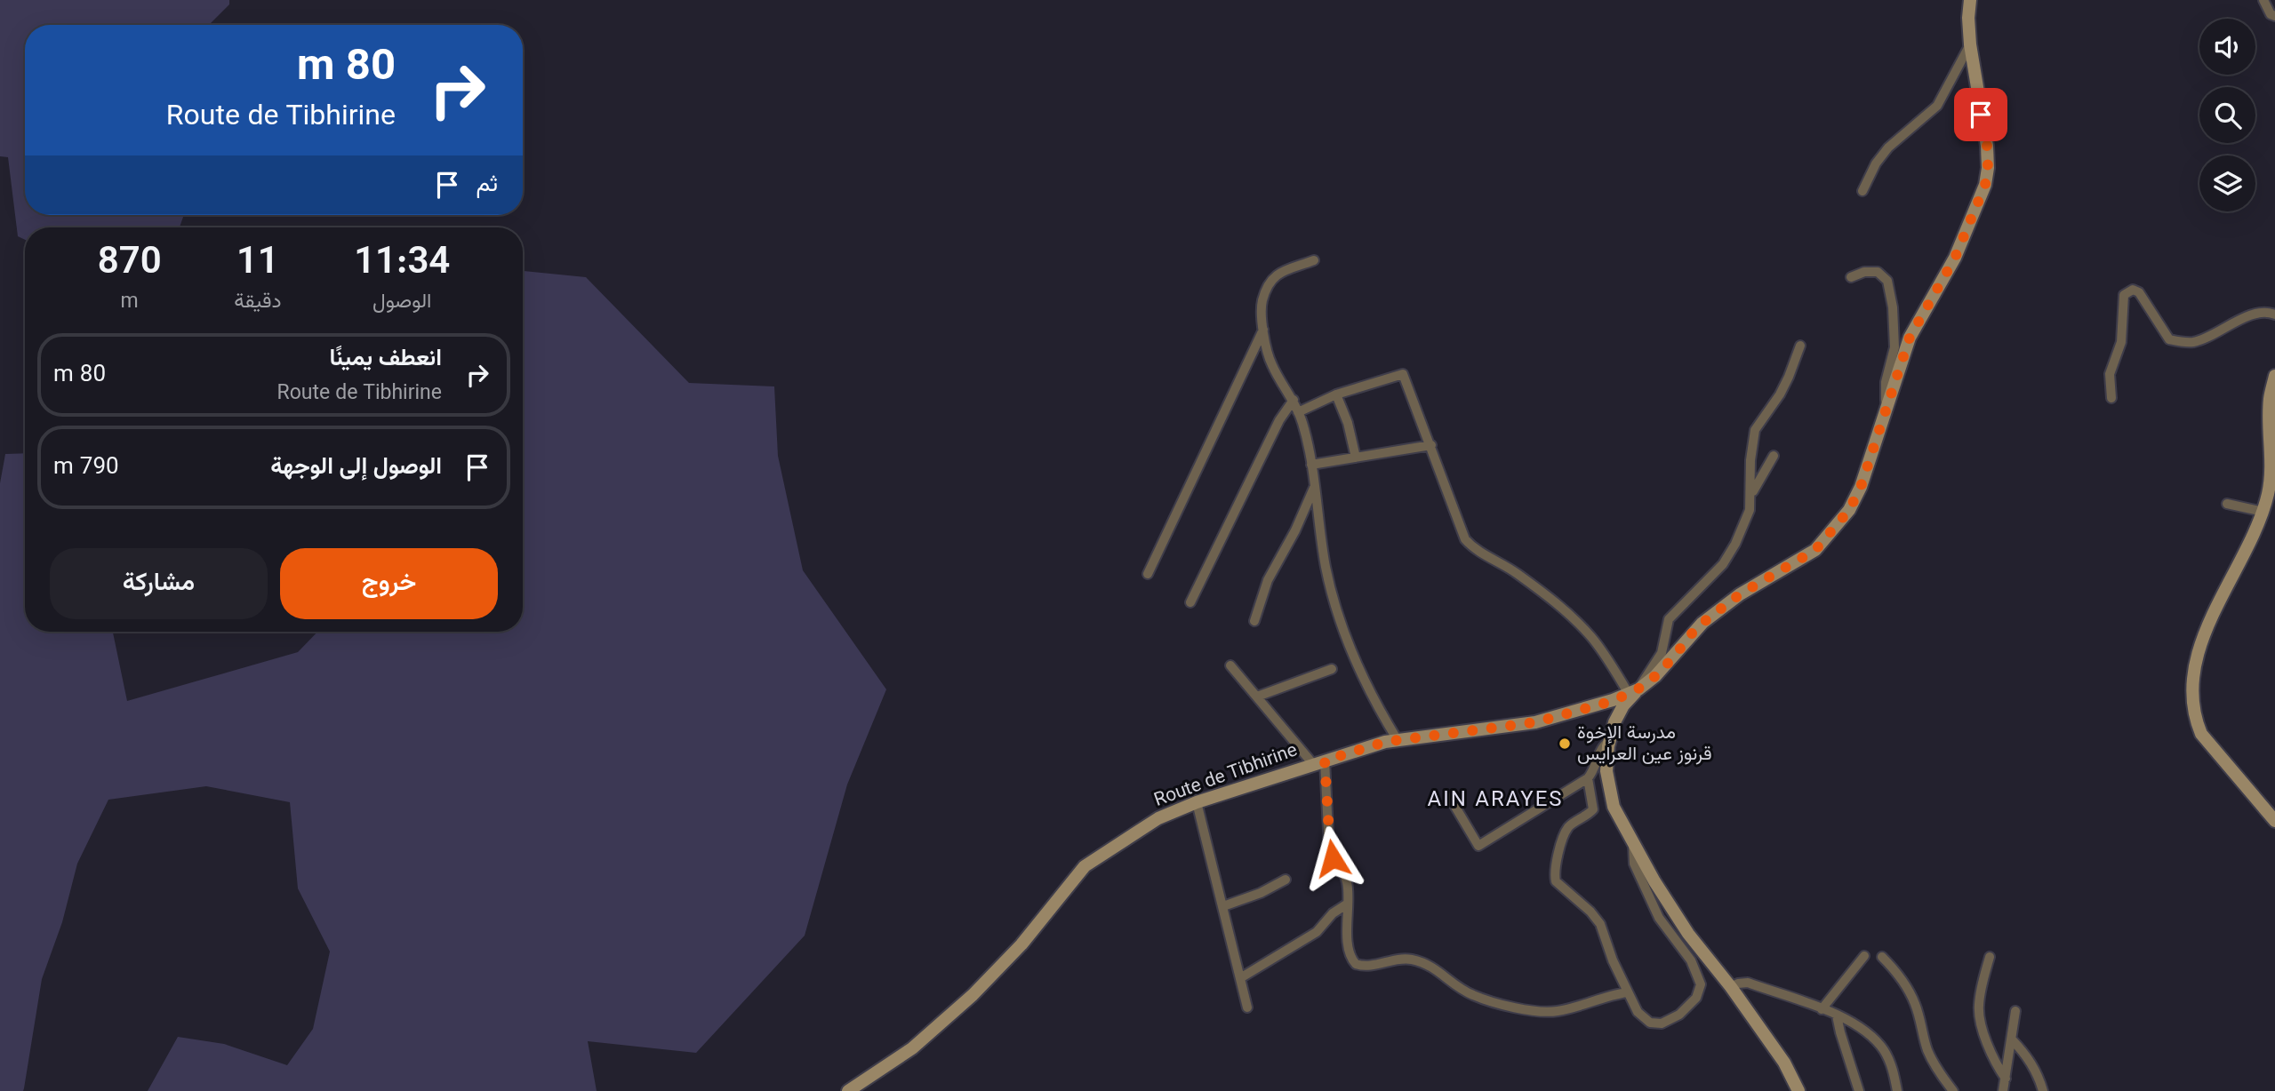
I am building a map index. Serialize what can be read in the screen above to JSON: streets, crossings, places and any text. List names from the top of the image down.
{
  "streets": {
    "street": ["Route de Tibhirine"]
  },
  "districts": ["AIN ARAYES"],
  "places": ["مدرسة الإخوة قرنوز عين العرايس"],
  "page": {
    "turn": ["80 m", "Route de Tibhirine"],
    "then": "ثم",
    "eta": [
      "11:34",
      "الوصول",
      "11",
      "دقيقة",
      "870",
      "m"
    ],
    "list": [
      {
        "name": "انعطف يمينًا",
        "note": "Route de Tibhirine",
        "value": "80 m"
      },
      {
        "name": "الوصول إلى الوجهة",
        "value": "790 m"
      }
    ],
    "buttons": ["خروج", "مشاركة"]
  }
}
